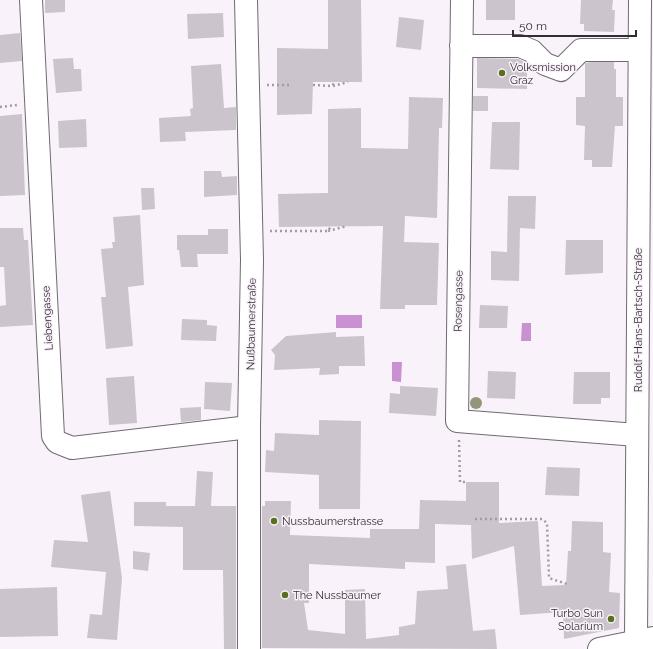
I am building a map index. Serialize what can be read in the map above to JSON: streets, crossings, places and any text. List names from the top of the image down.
{
  "streets": {
    "street": [
      "Rosengasse",
      "Liebengasse",
      "Rudolf-Hans-Bartsch-Straße",
      "Nußbaumerstraße"
    ]
  },
  "crossings": [
    ["Liebengasse", "Nußbaumerstraße"]
  ],
  "places": [
    "Volksmission Graz",
    "Nussbaumerstrasse",
    "The Nussbaumer",
    "Turbo Sun Solarium"
  ],
  "scale_bar": "50 m"
}
